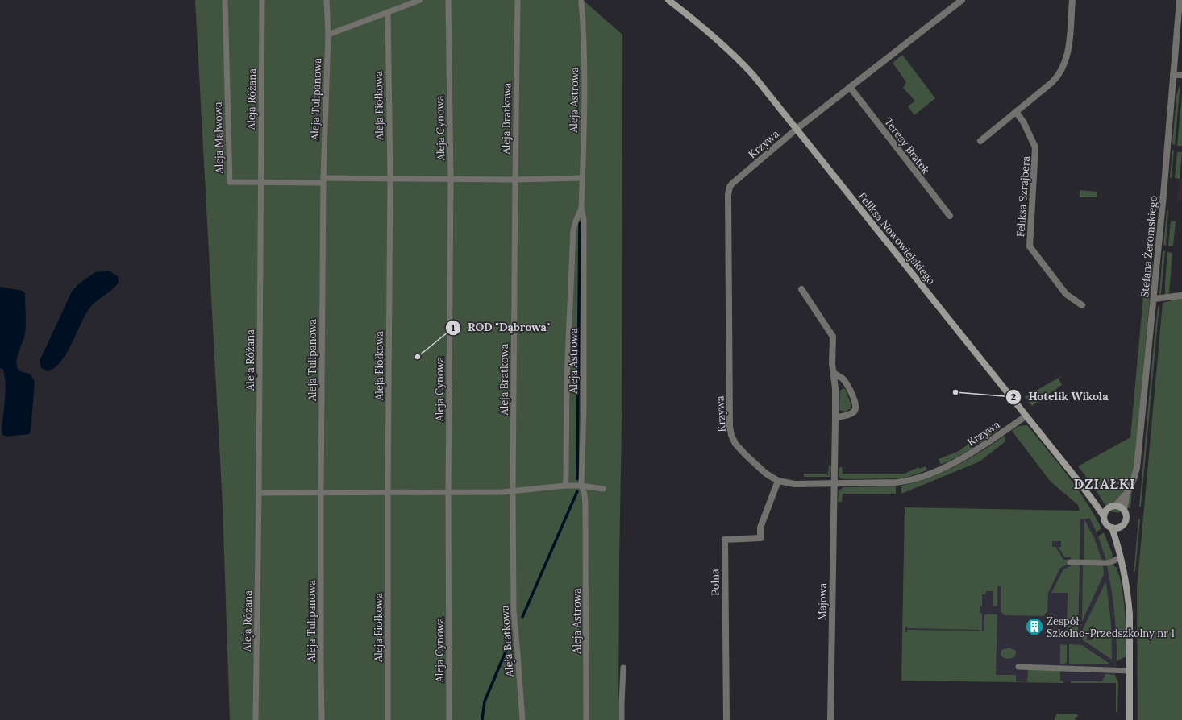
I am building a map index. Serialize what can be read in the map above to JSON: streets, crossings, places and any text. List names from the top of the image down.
{
  "streets": {
    "street": [
      "Krzywa",
      "Teresy Bratek",
      "Feliksa Szrajbera",
      "Feliksa Nowowiejskiego",
      "Stefana Żeromskiego",
      "Polna",
      "Majowa"
    ],
    "lane": [
      "Aleja Różana",
      "Aleja Tulipanowa",
      "Aleja Astrowa",
      "Aleja Fiołkowa",
      "Aleja Bratkowa",
      "Aleja Cynowa",
      "Aleja Malwowa"
    ]
  },
  "crossings": [
    ["Aleja Różana", "Aleja Malwowa"],
    ["Aleja Tulipanowa", "Aleja Malwowa"],
    ["Aleja Astrowa", "Aleja Malwowa"],
    ["Aleja Fiołkowa", "Aleja Malwowa"],
    ["Aleja Bratkowa", "Aleja Malwowa"],
    ["Aleja Cynowa", "Aleja Malwowa"],
    ["Krzywa", "Feliksa Nowowiejskiego"],
    ["Krzywa", "Polna"],
    ["Krzywa", "Majowa"],
    ["Feliksa Nowowiejskiego", "Stefana Żeromskiego"]
  ],
  "districts": ["DZIAŁKI"],
  "places": {
    "other": ["ROD \"Dąbrowa\"", "Hotelik Wikola"],
    "building": ["Zespół Szkolno-Przedszkolny nr 1"]
  }
}
